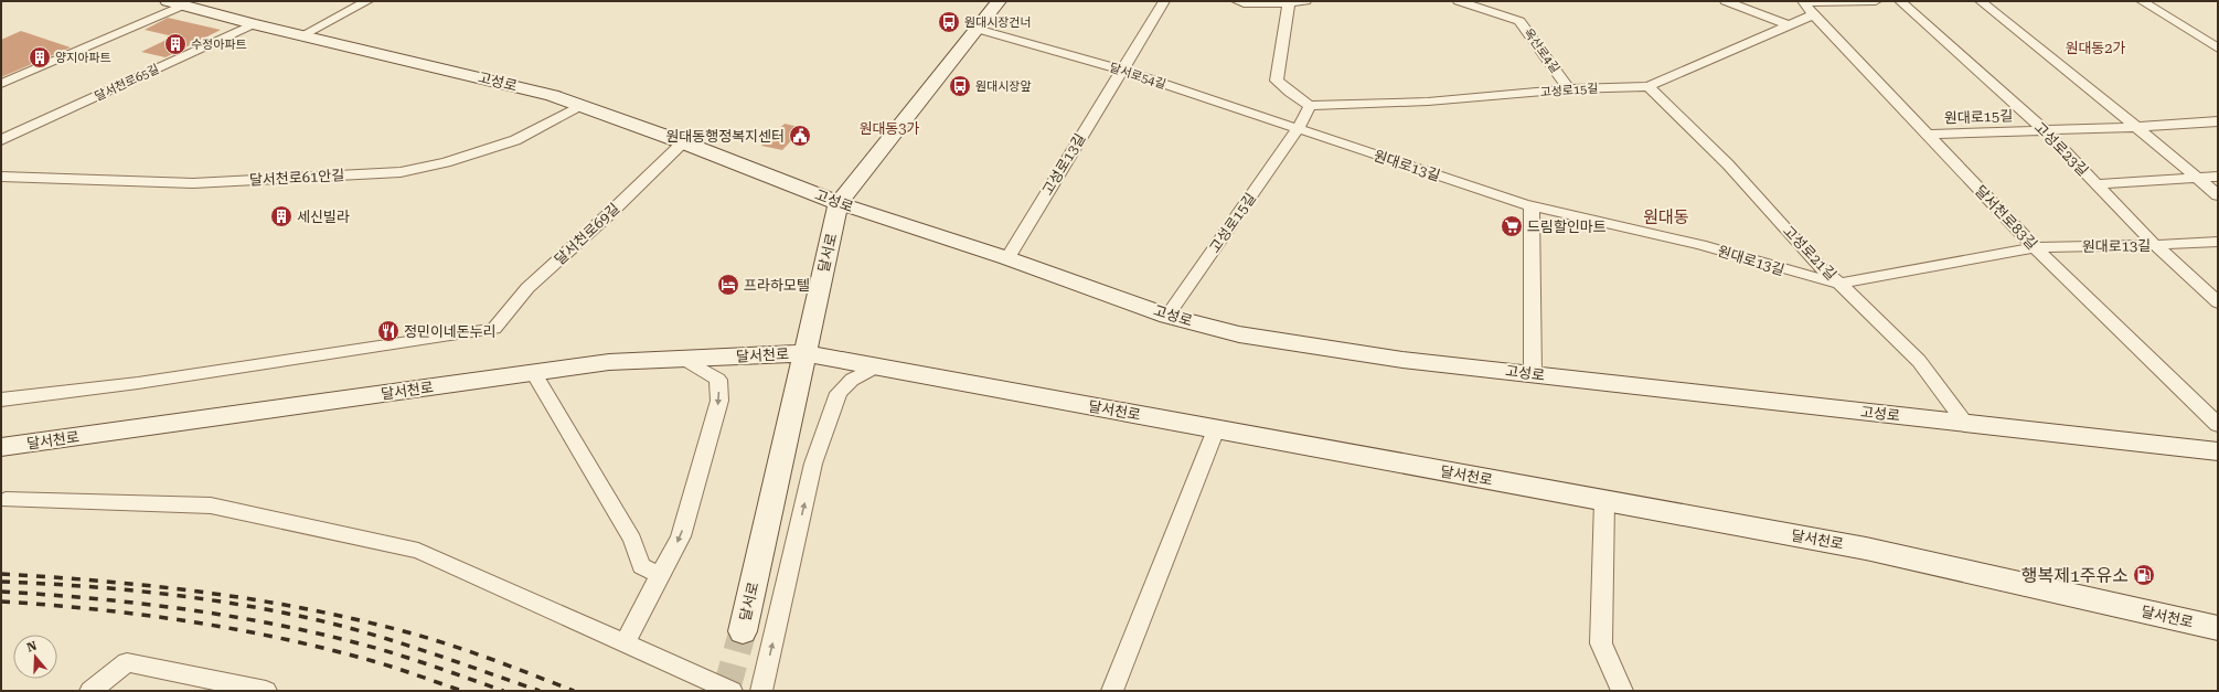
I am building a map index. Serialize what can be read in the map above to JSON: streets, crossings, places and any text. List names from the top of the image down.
{
  "streets": {
    "main road": ["고성로", "달서로", "달서천로"],
    "street": [
      "옥산로4길",
      "달서로54길",
      "달서천로65길",
      "고성로15길",
      "원대로15길",
      "고성로23길",
      "고성로13길",
      "원대로13길",
      "달서천로61안길",
      "달서천로83길",
      "달서천로69길",
      "고성로21길"
    ]
  },
  "crossings": [
    ["옥산로4길", "고성로15길"],
    ["달서로54길", "고성로15길"],
    ["달서로54길", "고성로13길"],
    ["달서로54길", "원대로13길"],
    ["달서로54길", "달서로"],
    ["고성로", "달서천로65길"],
    ["고성로", "고성로15길"],
    ["고성로", "고성로13길"],
    ["고성로", "달서천로61안길"],
    ["고성로", "달서천로69길"],
    ["고성로", "달서로"],
    ["고성로", "고성로21길"],
    ["고성로15길", "원대로13길"],
    ["고성로15길", "달서천로83길"],
    ["고성로15길", "고성로21길"],
    ["원대로15길", "고성로23길"],
    ["원대로15길", "달서천로83길"],
    ["고성로23길", "원대로13길"],
    ["원대로13길", "달서천로83길"],
    ["원대로13길", "고성로21길"],
    ["달서로", "달서천로"]
  ],
  "districts": ["원대동2가", "원대동3가", "원대동"],
  "places": {
    "bus stop": ["원대시장건너", "원대시장앞"],
    "building": ["수정아파트", "양지아파트", "세신빌라"],
    "public building": ["원대동행정복지센터"],
    "supermarket": ["드림할인마트"],
    "hotel": ["프라하모텔"],
    "restaurant": ["정민이네돈누리"],
    "fuel station": ["행복제1주유소"]
  },
  "north": "top"
}
